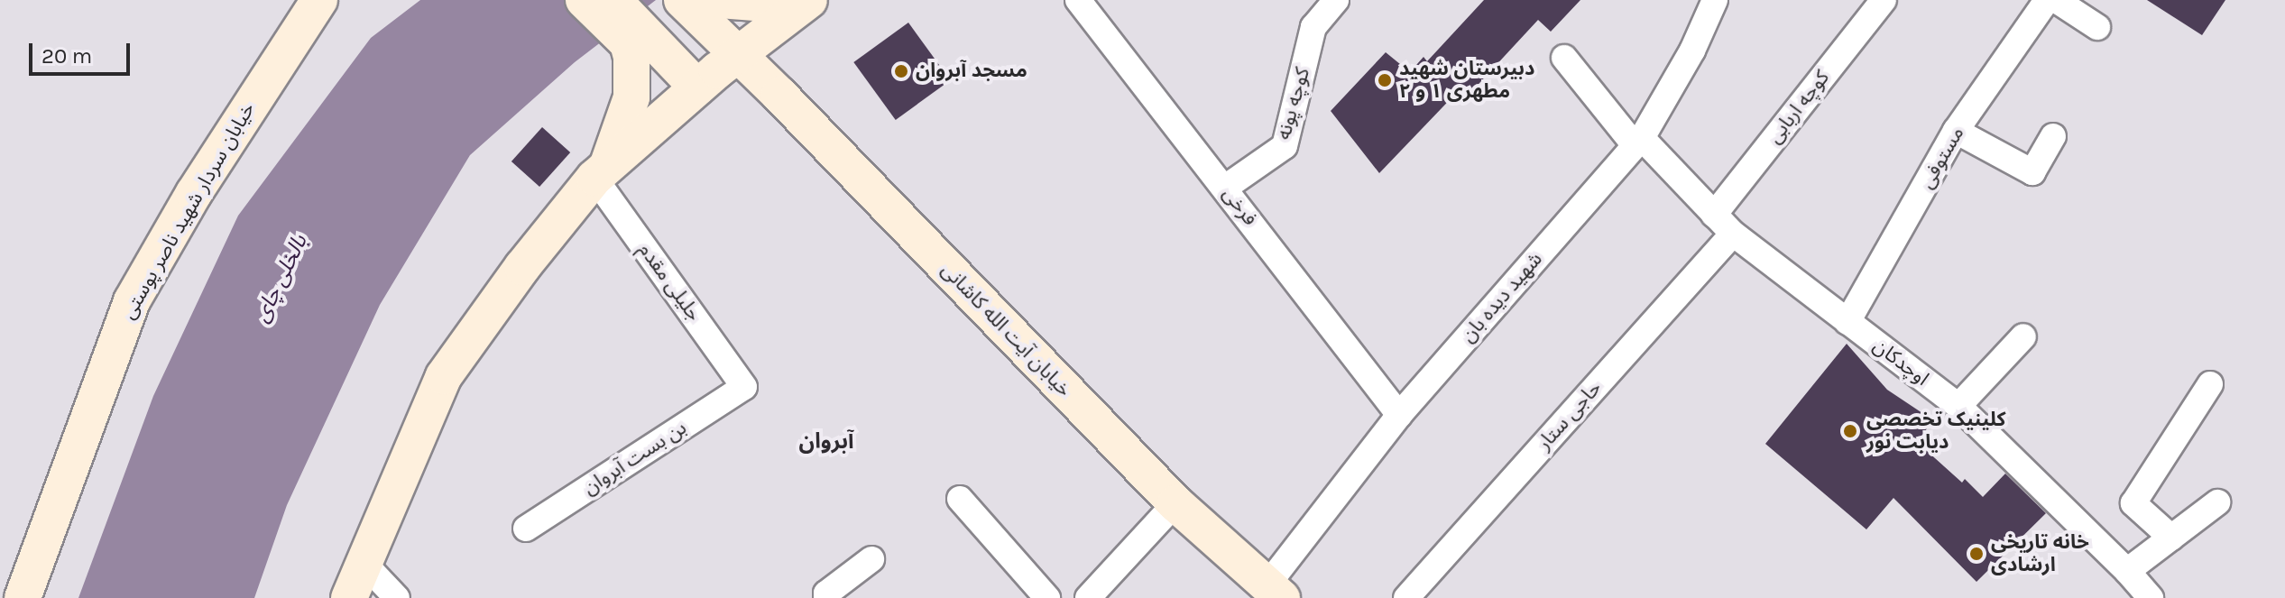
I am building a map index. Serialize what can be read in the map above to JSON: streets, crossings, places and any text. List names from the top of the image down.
{
  "streets": {
    "main road": ["خیابان سردار شهید ناصر پوستی", "خیابان آیت الله کاشانی"],
    "street": [
      "کوچه پونه",
      "کوچه اربابی",
      "مستوفی",
      "فرخی",
      "جلیلی مقدم",
      "شهید دیده بان",
      "اوچدکان",
      "حاجی ستار",
      "بن بست آبروان"
    ]
  },
  "crossings": [
    ["کوچه پونه", "فرخی"],
    ["کوچه اربابی", "اوچدکان"],
    ["مستوفی", "اوچدکان"],
    ["فرخی", "شهید دیده بان"],
    ["جلیلی مقدم", "بن بست آبروان"],
    ["شهید دیده بان", "خیابان آیت الله کاشانی"],
    ["شهید دیده بان", "اوچدکان"],
    ["اوچدکان", "حاجی ستار"]
  ],
  "districts": ["آبروان"],
  "water": ["بالخلی چای"],
  "places": [
    "مسجد آبروان",
    "دبیرستان شهید مطهری ۱ و ۲",
    "کلینیک تخصصی دیابت نور",
    "خانه تاریخی ارشادی"
  ],
  "scale_bar": "20 m"
}
